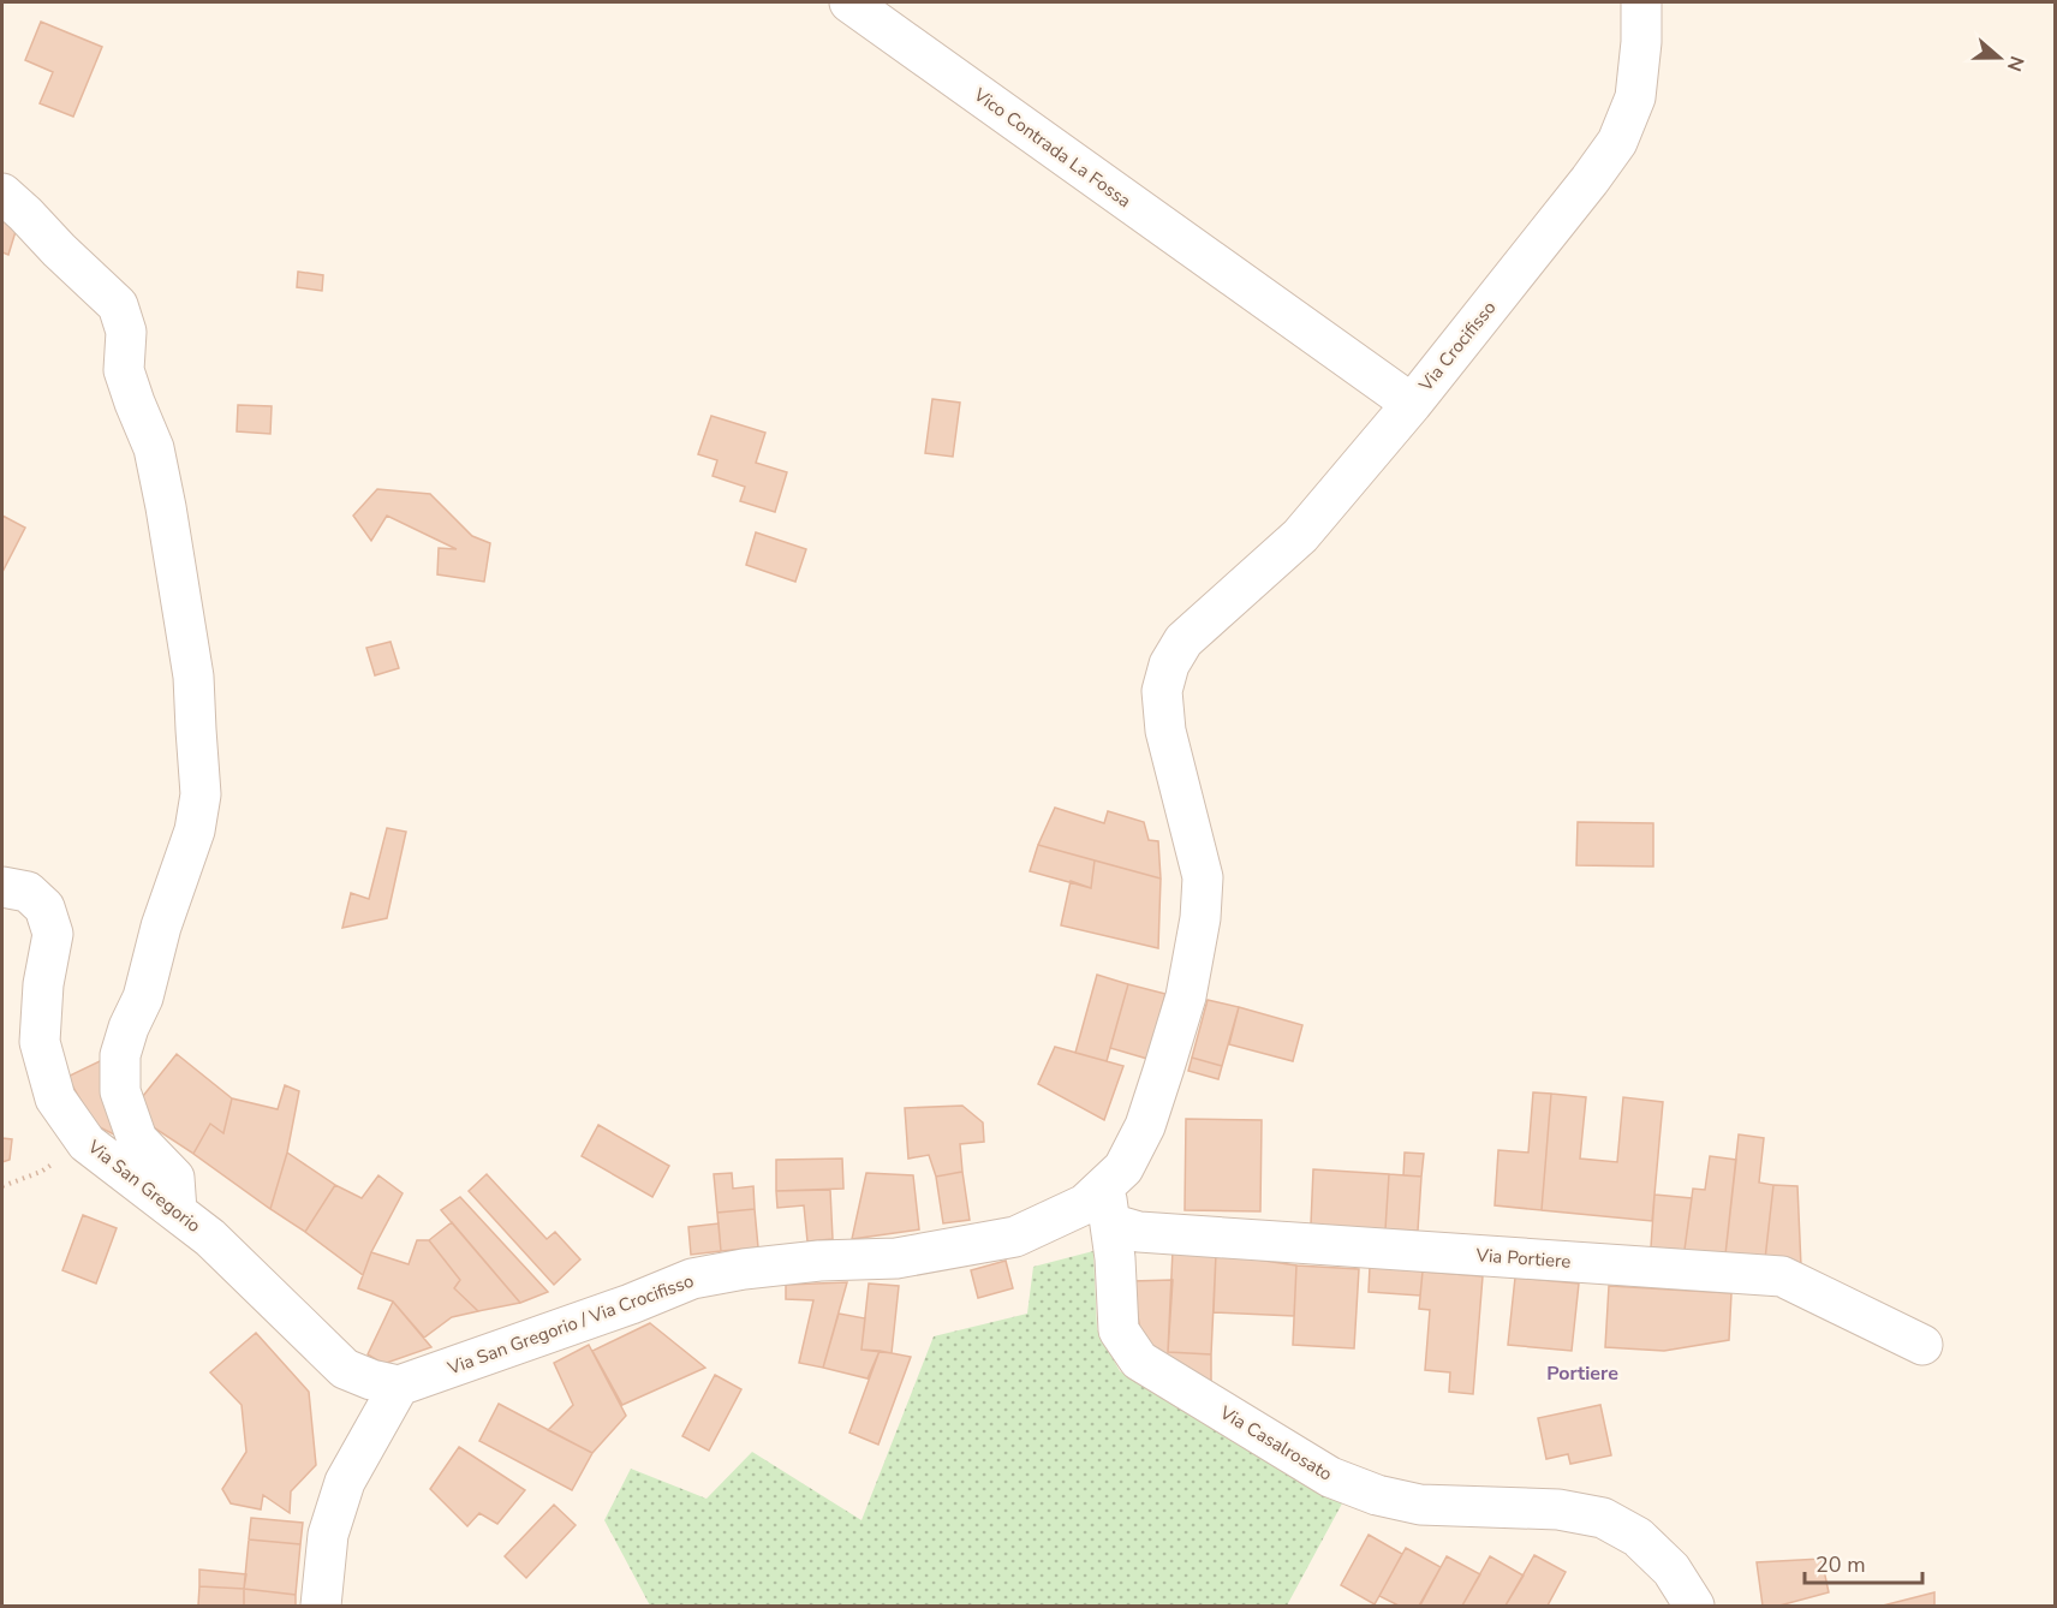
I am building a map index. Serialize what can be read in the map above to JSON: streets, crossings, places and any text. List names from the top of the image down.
{
  "streets": {
    "street": [
      "Vico Contrada La Fossa",
      "Via Crocifisso",
      "Via San Gregorio",
      "Via Portiere",
      "Via San Gregorio / Via Crocifisso",
      "Via Casalrosato"
    ]
  },
  "crossings": [
    ["Vico Contrada La Fossa", "Via Crocifisso"],
    ["Via Crocifisso", "Via San Gregorio / Via Crocifisso"],
    ["Via San Gregorio", "Via San Gregorio / Via Crocifisso"],
    ["Via Portiere", "Via San Gregorio / Via Crocifisso"],
    ["Via Portiere", "Via Casalrosato"],
    ["Via San Gregorio / Via Crocifisso", "Via Casalrosato"]
  ],
  "districts": ["Portiere"],
  "scale_bar": "20 m",
  "north": "right"
}
